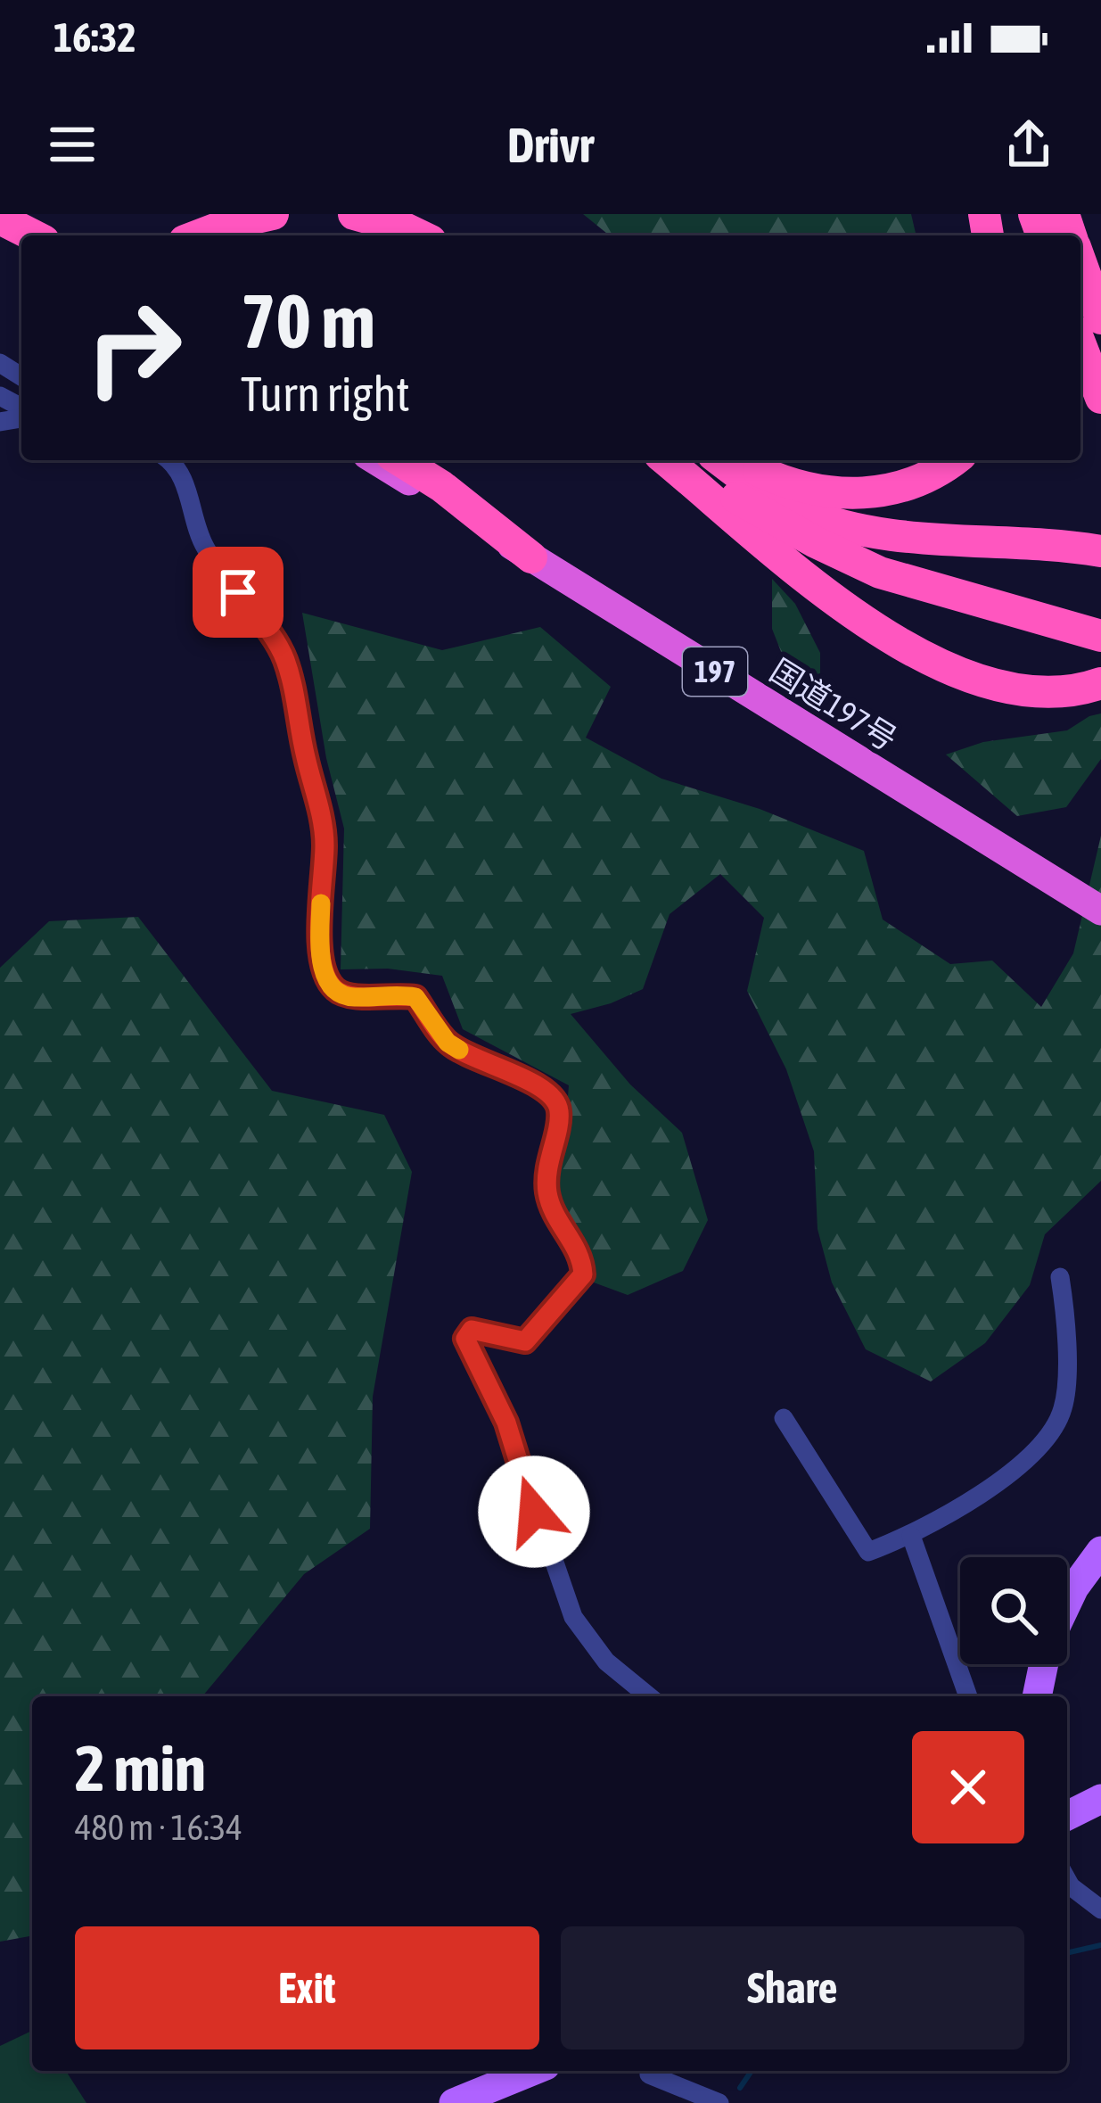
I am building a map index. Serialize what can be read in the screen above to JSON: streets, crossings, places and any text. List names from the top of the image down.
{
  "streets": {
    "highway": ["197", "国道197号"]
  },
  "page": {
    "status": "16:32",
    "header": "Drivr",
    "turn": ["70 m", "Turn right"],
    "heading": ["2 min", "480 m · 16:34"],
    "buttons": ["Exit", "Share"]
  }
}
